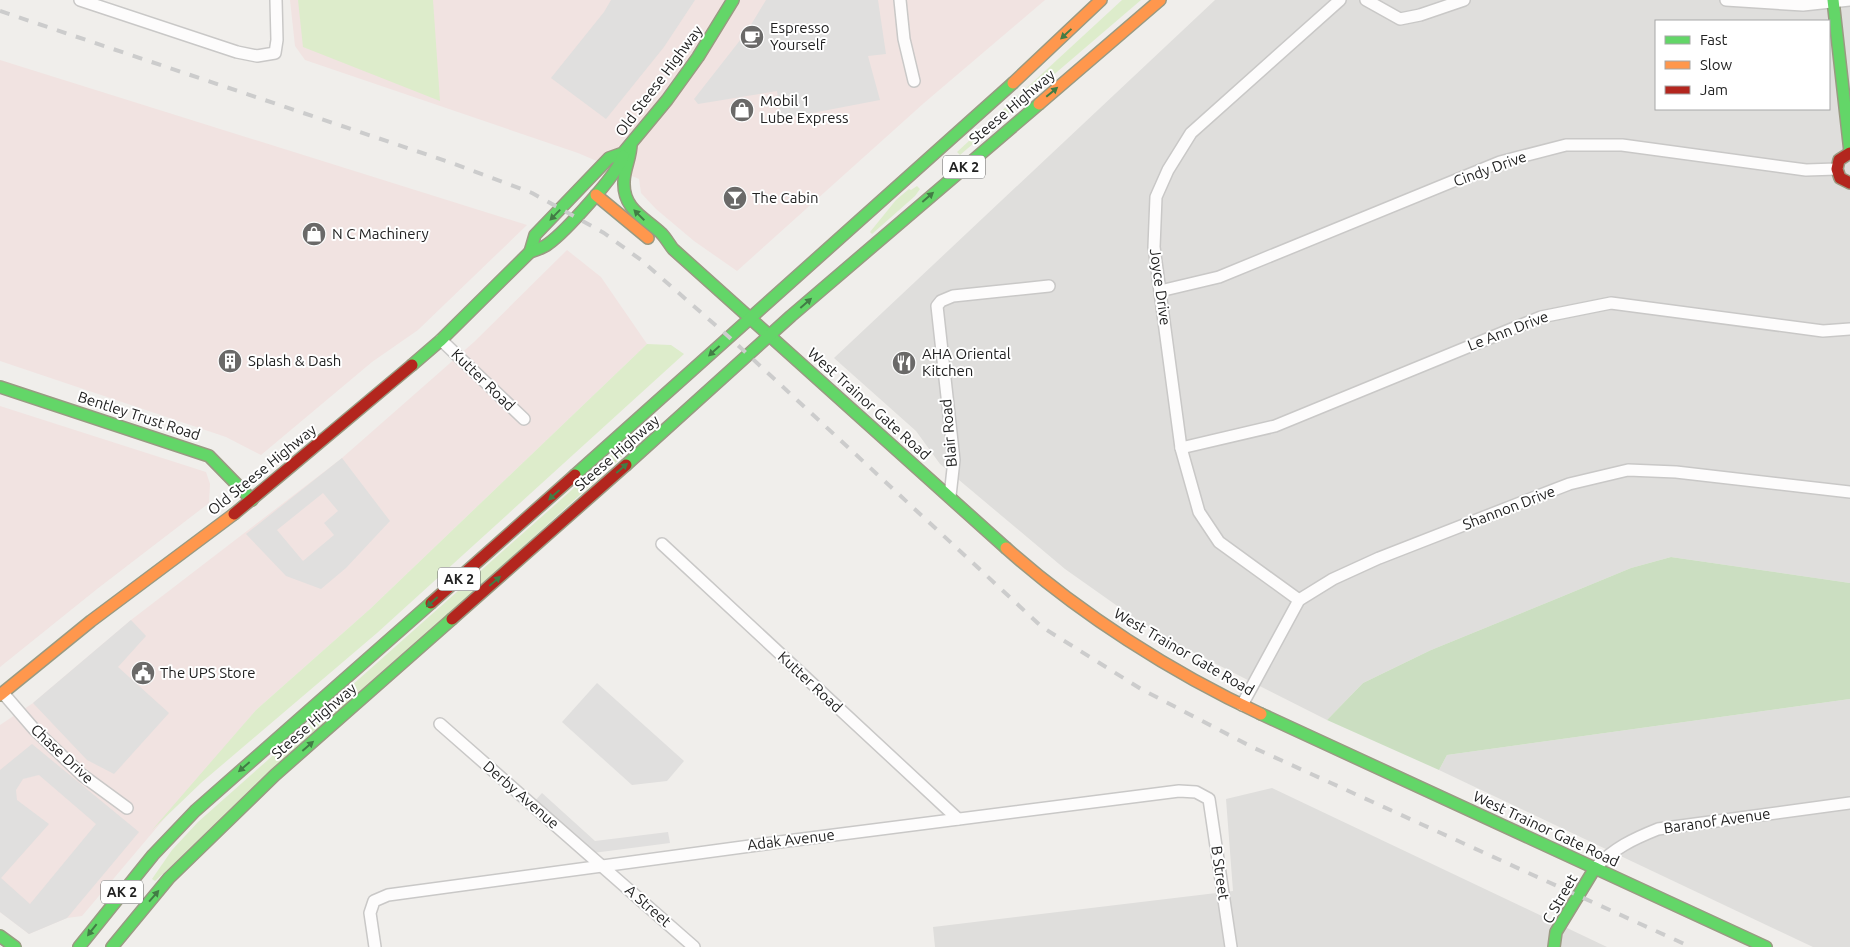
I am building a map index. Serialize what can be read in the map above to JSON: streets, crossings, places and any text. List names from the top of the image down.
{
  "streets": {
    "main road": [
      "Old Steese Highway",
      "Steese Highway",
      "AK 2",
      "West Trainor Gate Road",
      "Bentley Trust Road",
      "C Street"
    ],
    "street": [
      "Cindy Drive",
      "Joyce Drive",
      "Le Ann Drive",
      "Kutter Road",
      "Blair Road",
      "Shannon Drive",
      "Chase Drive",
      "Derby Avenue",
      "Baranof Avenue",
      "Adak Avenue",
      "B Street",
      "A Street"
    ]
  },
  "crossings": [
    ["Old Steese Highway", "Kutter Road"],
    ["Old Steese Highway", "West Trainor Gate Road"],
    ["Old Steese Highway", "Bentley Trust Road"],
    ["Old Steese Highway", "Chase Drive"],
    ["Steese Highway", "West Trainor Gate Road"],
    ["Cindy Drive", "Joyce Drive"],
    ["Joyce Drive", "Le Ann Drive"],
    ["Joyce Drive", "Shannon Drive"],
    ["Kutter Road", "Adak Avenue"],
    ["West Trainor Gate Road", "Blair Road"],
    ["West Trainor Gate Road", "Baranof Avenue"],
    ["West Trainor Gate Road", "C Street"],
    ["Derby Avenue", "Adak Avenue"],
    ["Derby Avenue", "A Street"],
    ["Baranof Avenue", "C Street"],
    ["Adak Avenue", "B Street"],
    ["Adak Avenue", "A Street"]
  ],
  "places": {
    "cafe": ["Espresso Yourself"],
    "shop": ["Mobil 1 Lube Express", "N C Machinery"],
    "bar": ["The Cabin"],
    "building": ["Splash & Dash"],
    "restaurant": ["AHA Oriental Kitchen"],
    "public building": ["The UPS Store"]
  },
  "legend": ["Fast", "Slow", "Jam"]
}
